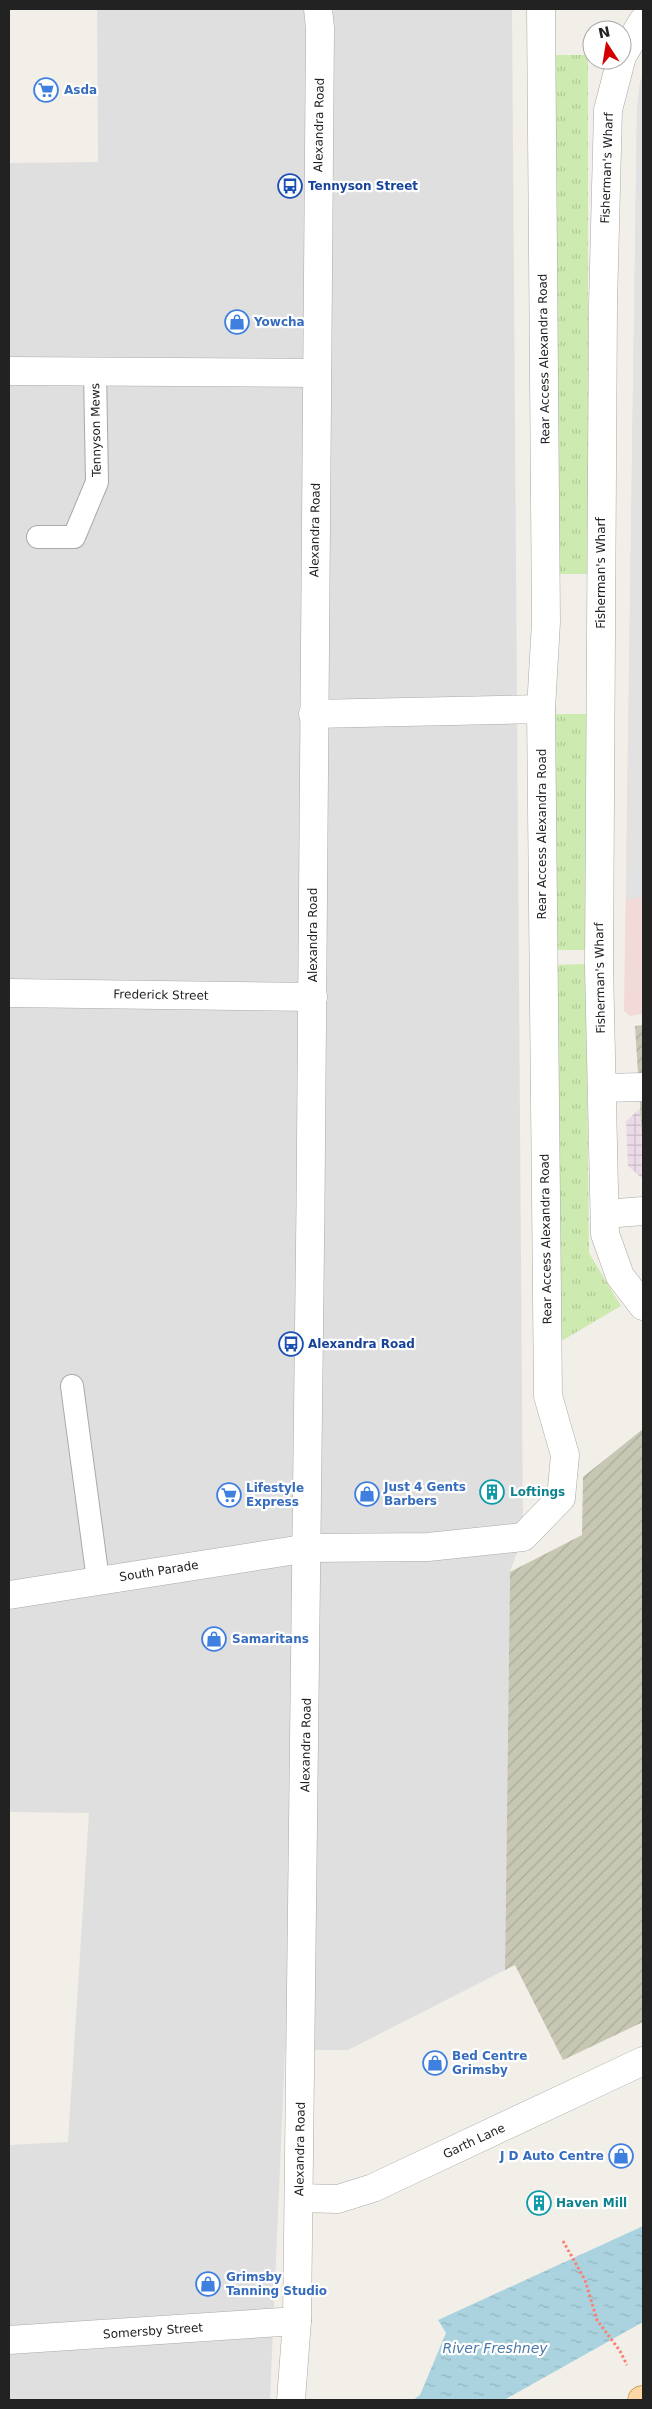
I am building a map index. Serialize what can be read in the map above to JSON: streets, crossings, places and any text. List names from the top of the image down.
{
  "streets": {
    "street": [
      "Alexandra Road",
      "Fisherman's Wharf",
      "Rear Access Alexandra Road",
      "Frederick Street",
      "South Parade",
      "Garth Lane",
      "Somersby Street"
    ],
    "lane": ["Tennyson Mews"]
  },
  "crossings": [
    ["Alexandra Road", "Rear Access Alexandra Road"],
    ["Alexandra Road", "Frederick Street"],
    ["Alexandra Road", "South Parade"],
    ["Alexandra Road", "Garth Lane"],
    ["Alexandra Road", "Somersby Street"],
    ["Rear Access Alexandra Road", "South Parade"]
  ],
  "water": ["River Freshney"],
  "places": {
    "supermarket": ["Asda", "Lifestyle Express"],
    "bus stop": ["Tennyson Street", "Alexandra Road"],
    "shop": [
      "Yowcha",
      "Just 4 Gents Barbers",
      "Samaritans",
      "Bed Centre Grimsby",
      "J D Auto Centre",
      "Grimsby Tanning Studio"
    ],
    "building": ["Loftings", "Haven Mill"]
  },
  "north": "top"
}
